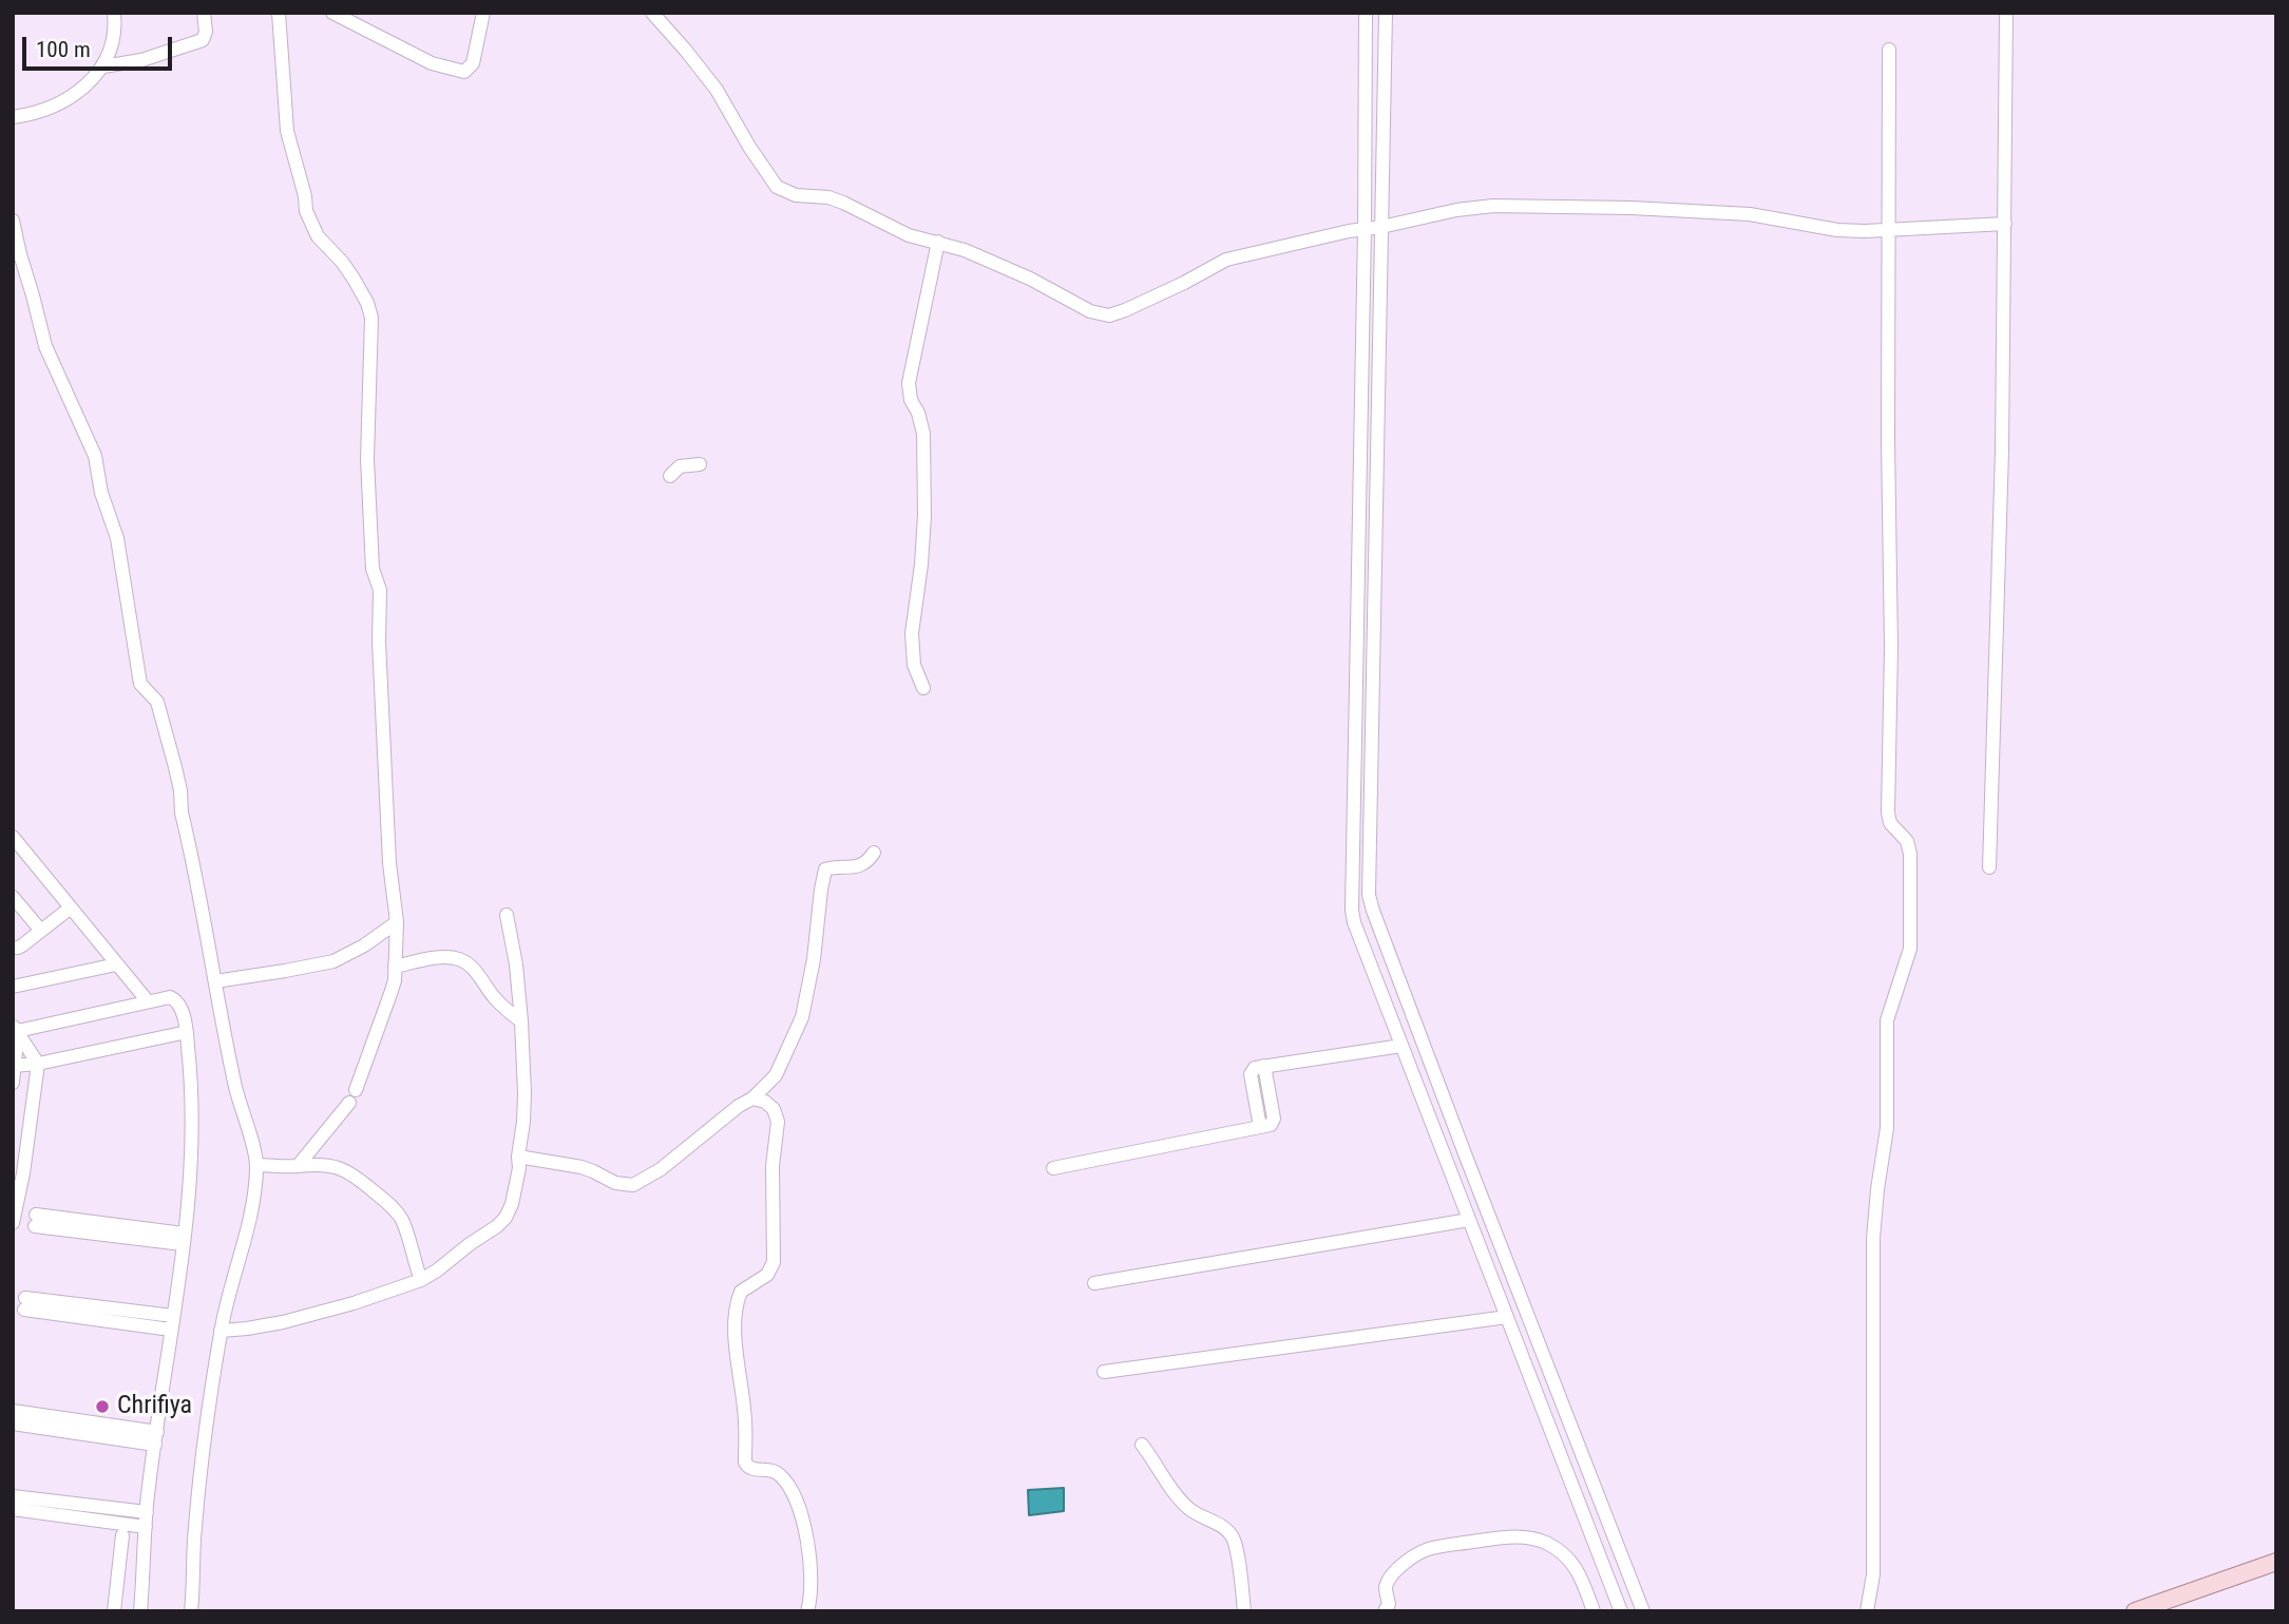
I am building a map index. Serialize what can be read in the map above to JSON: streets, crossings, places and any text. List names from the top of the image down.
{
  "places": ["Chrifiya"],
  "scale_bar": "100 m"
}
